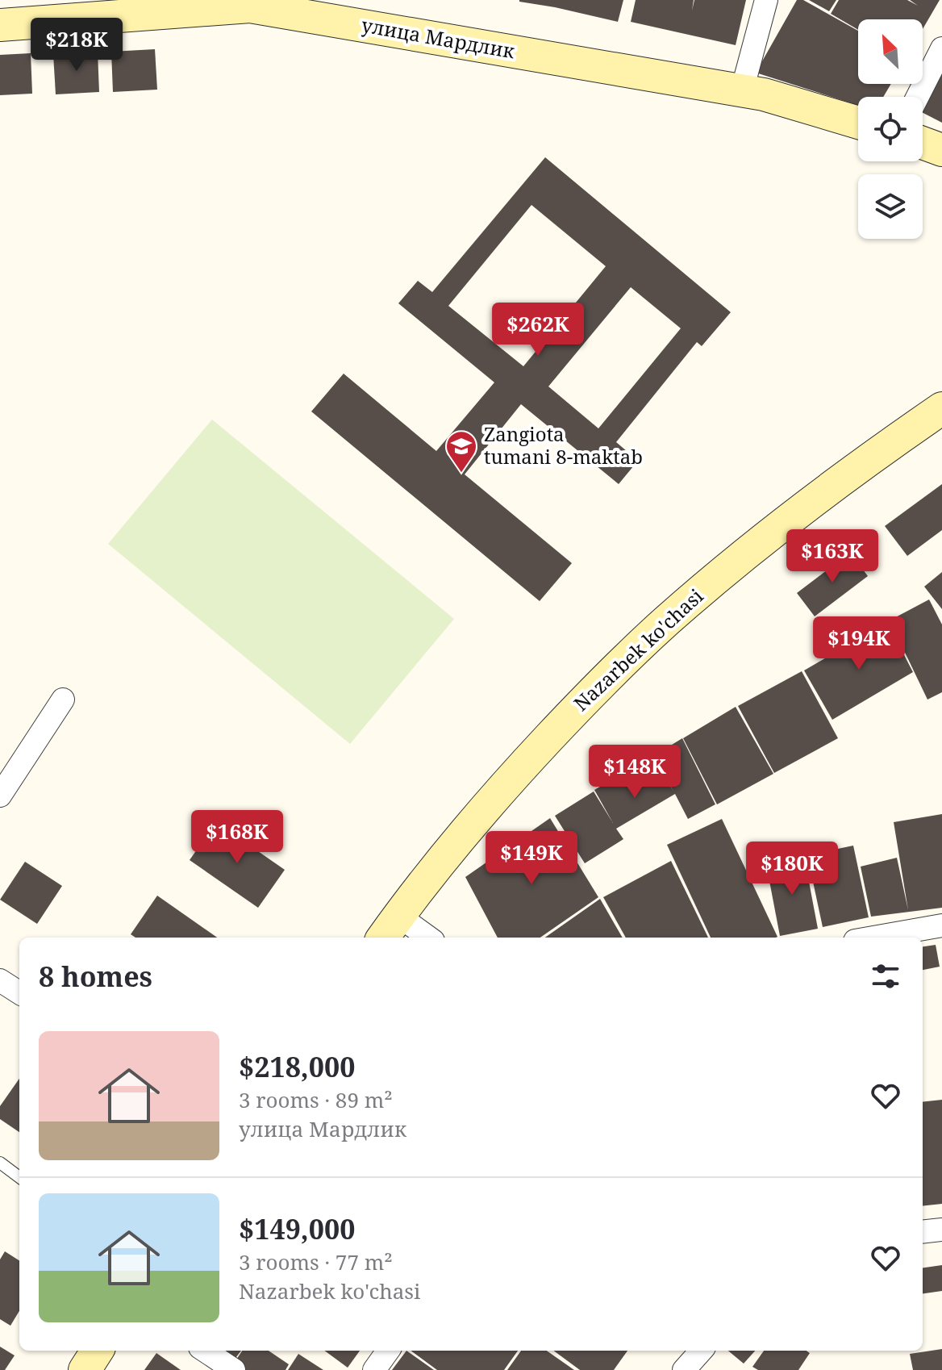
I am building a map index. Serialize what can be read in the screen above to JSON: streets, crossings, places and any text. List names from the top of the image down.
{
  "streets": {
    "street": ["улица Мардлик", "Nazarbek ko'chasi"]
  },
  "places": {
    "school or university": ["Zangiota tumani 8-maktab"]
  },
  "north": "top left",
  "page": {
    "price": [
      "$218K",
      "$262K",
      "$163K",
      "$194K",
      "$148K",
      "$168K",
      "$149K",
      "$180K"
    ],
    "heading": "8 homes",
    "list": [
      {
        "name": "$218,000",
        "note": "3 rooms · 89 m² · улица Мардлик"
      },
      {
        "name": "$149,000",
        "note": "3 rooms · 77 m² · Nazarbek ko'chasi"
      }
    ]
  }
}
